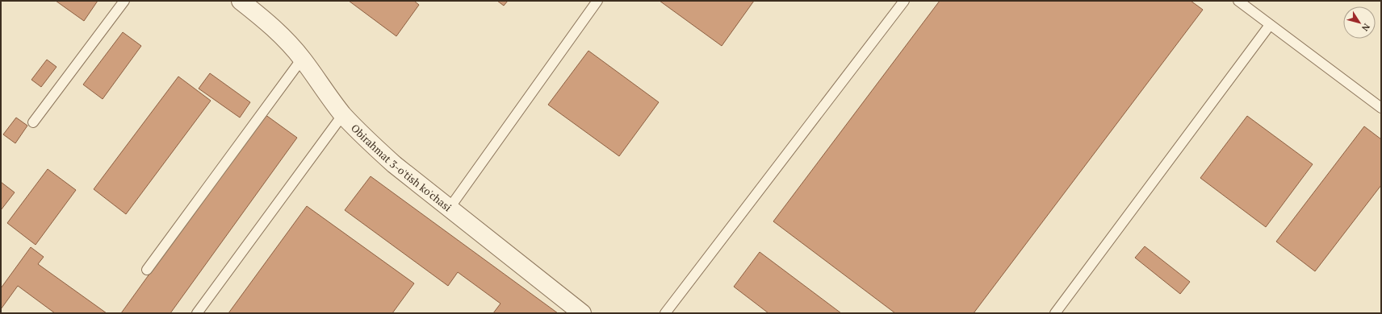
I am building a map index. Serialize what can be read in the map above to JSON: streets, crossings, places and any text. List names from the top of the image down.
{
  "streets": {
    "street": ["Obirahmat 3-o'tish ko'chasi"]
  },
  "north": "bottom right"
}
